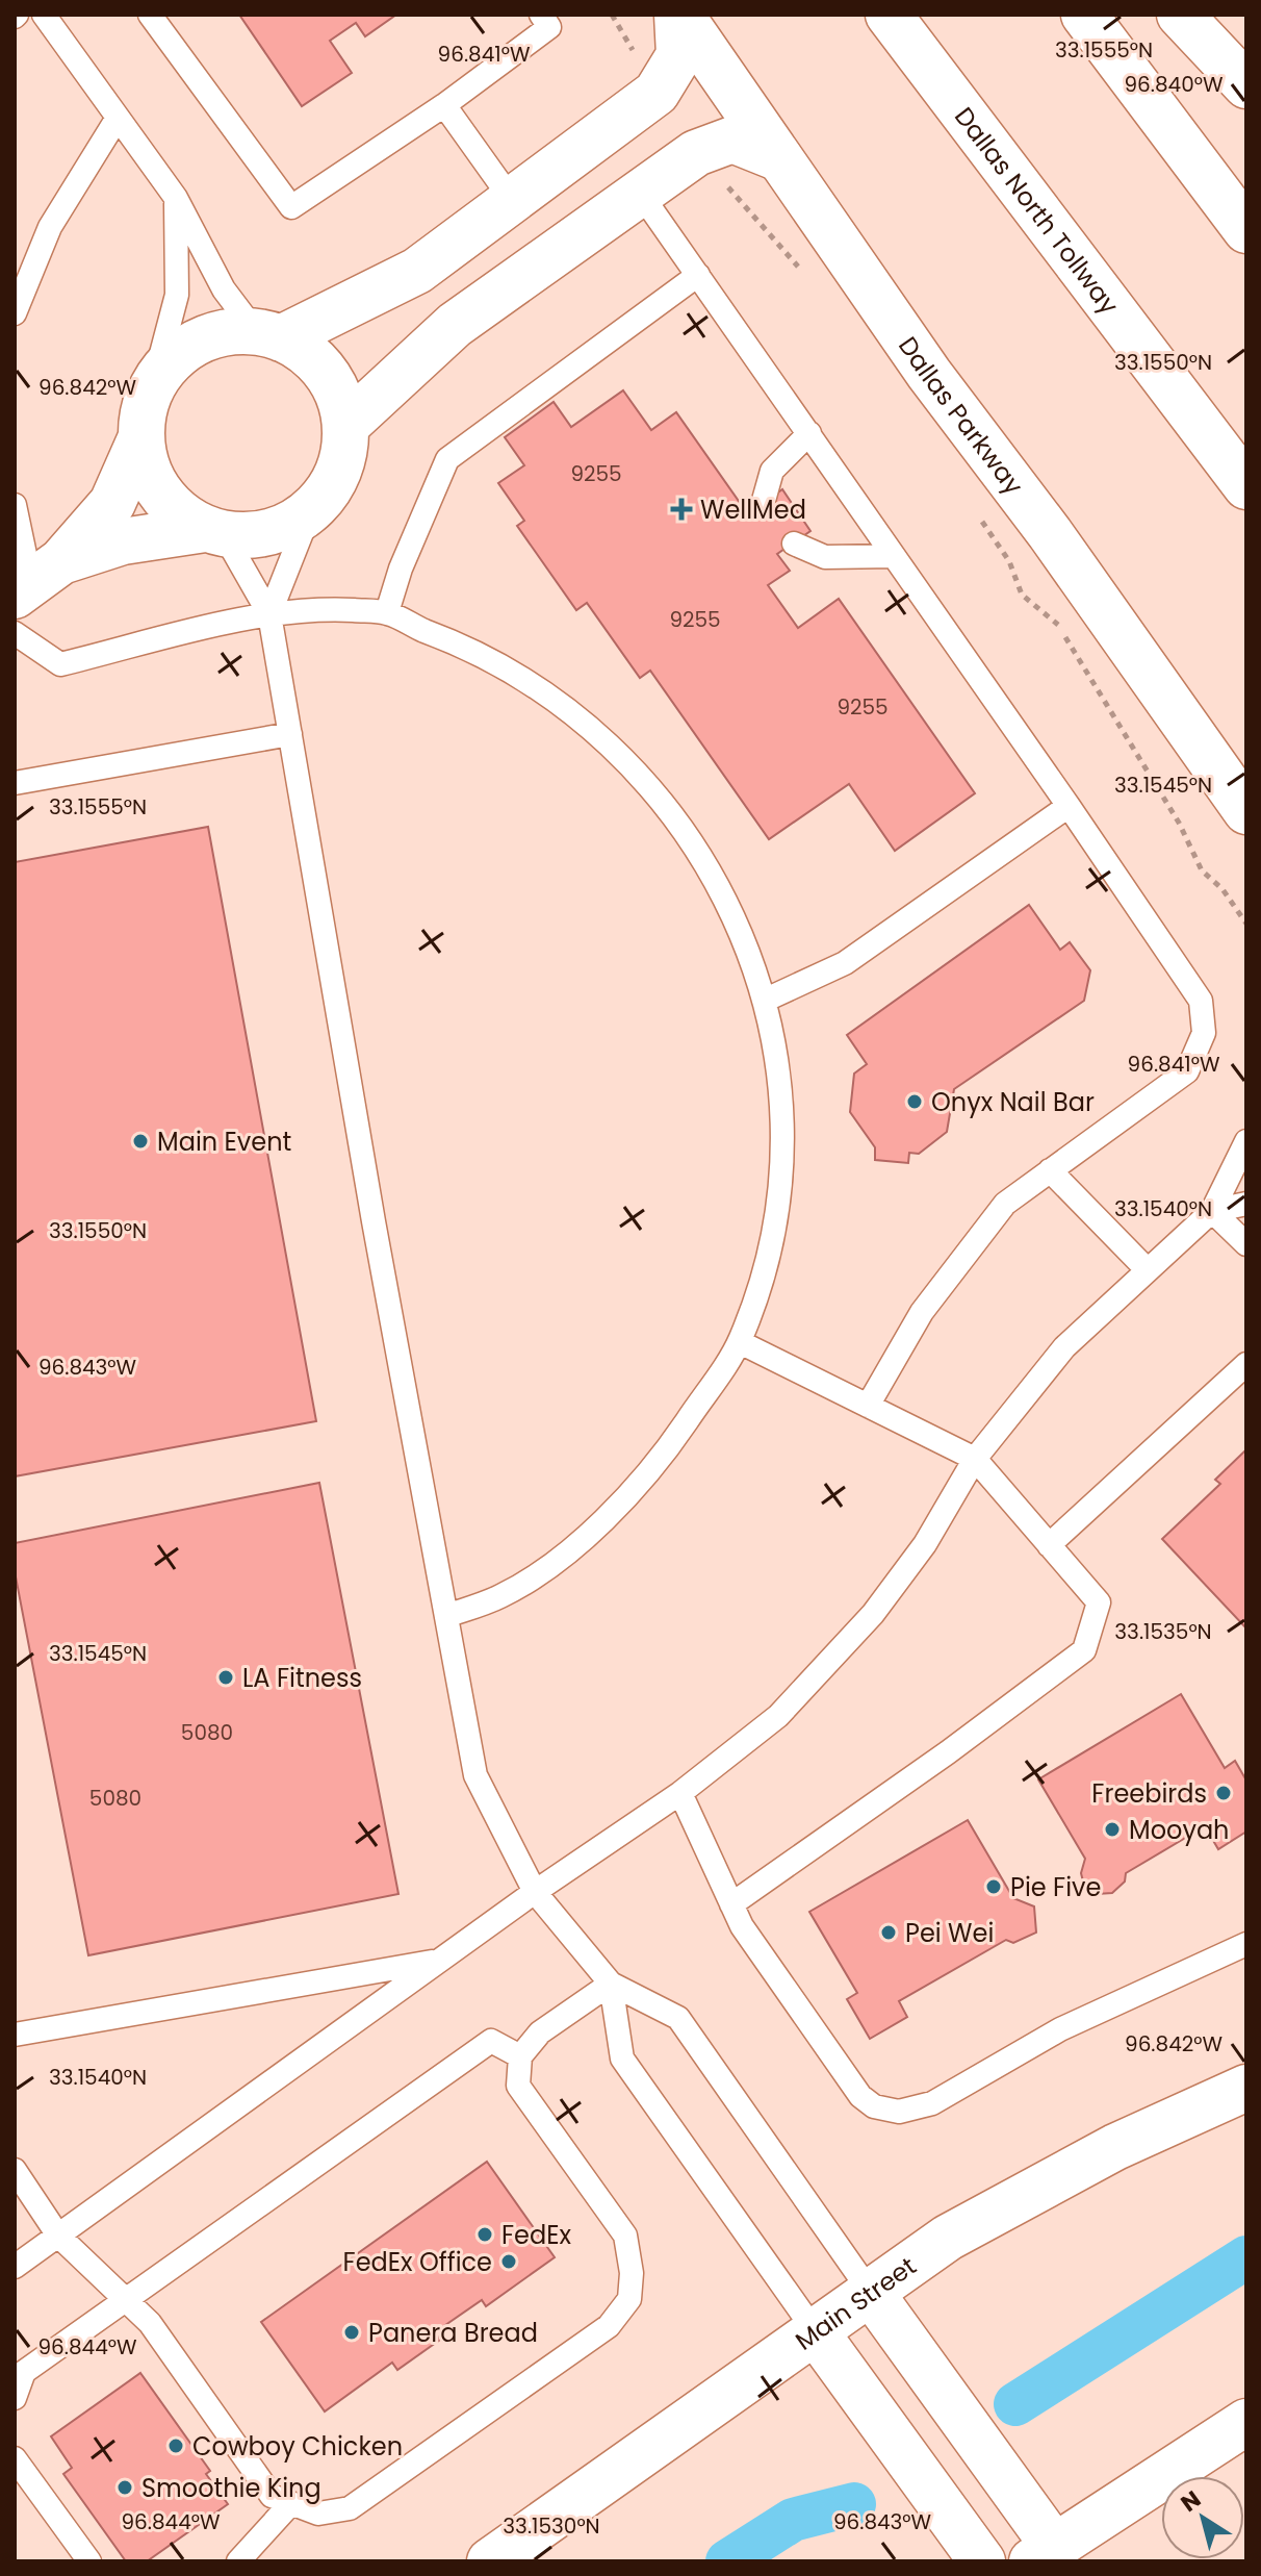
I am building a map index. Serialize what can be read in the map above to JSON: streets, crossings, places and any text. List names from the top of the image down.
{
  "streets": {
    "main road": ["Dallas North Tollway", "Dallas Parkway", "Main Street"]
  },
  "places": {
    "health": ["WellMed"],
    "other": [
      "Onyx Nail Bar",
      "Main Event",
      "LA Fitness",
      "Freebirds",
      "Mooyah",
      "Pie Five",
      "Pei Wei",
      "FedEx",
      "FedEx Office",
      "Panera Bread",
      "Cowboy Chicken",
      "Smoothie King"
    ]
  },
  "house_numbers": [
    "9255",
    "9255",
    "9255",
    "5080",
    "5080"
  ],
  "north": "top left",
  "coordinates": [
    "33.1555°N",
    "96.841°W",
    "96.840°W",
    "33.1550°N",
    "96.842°W",
    "33.1545°N",
    "33.1540°N",
    "96.843°W",
    "33.1535°N",
    "96.844°W",
    "33.1530°N"
  ]
}
